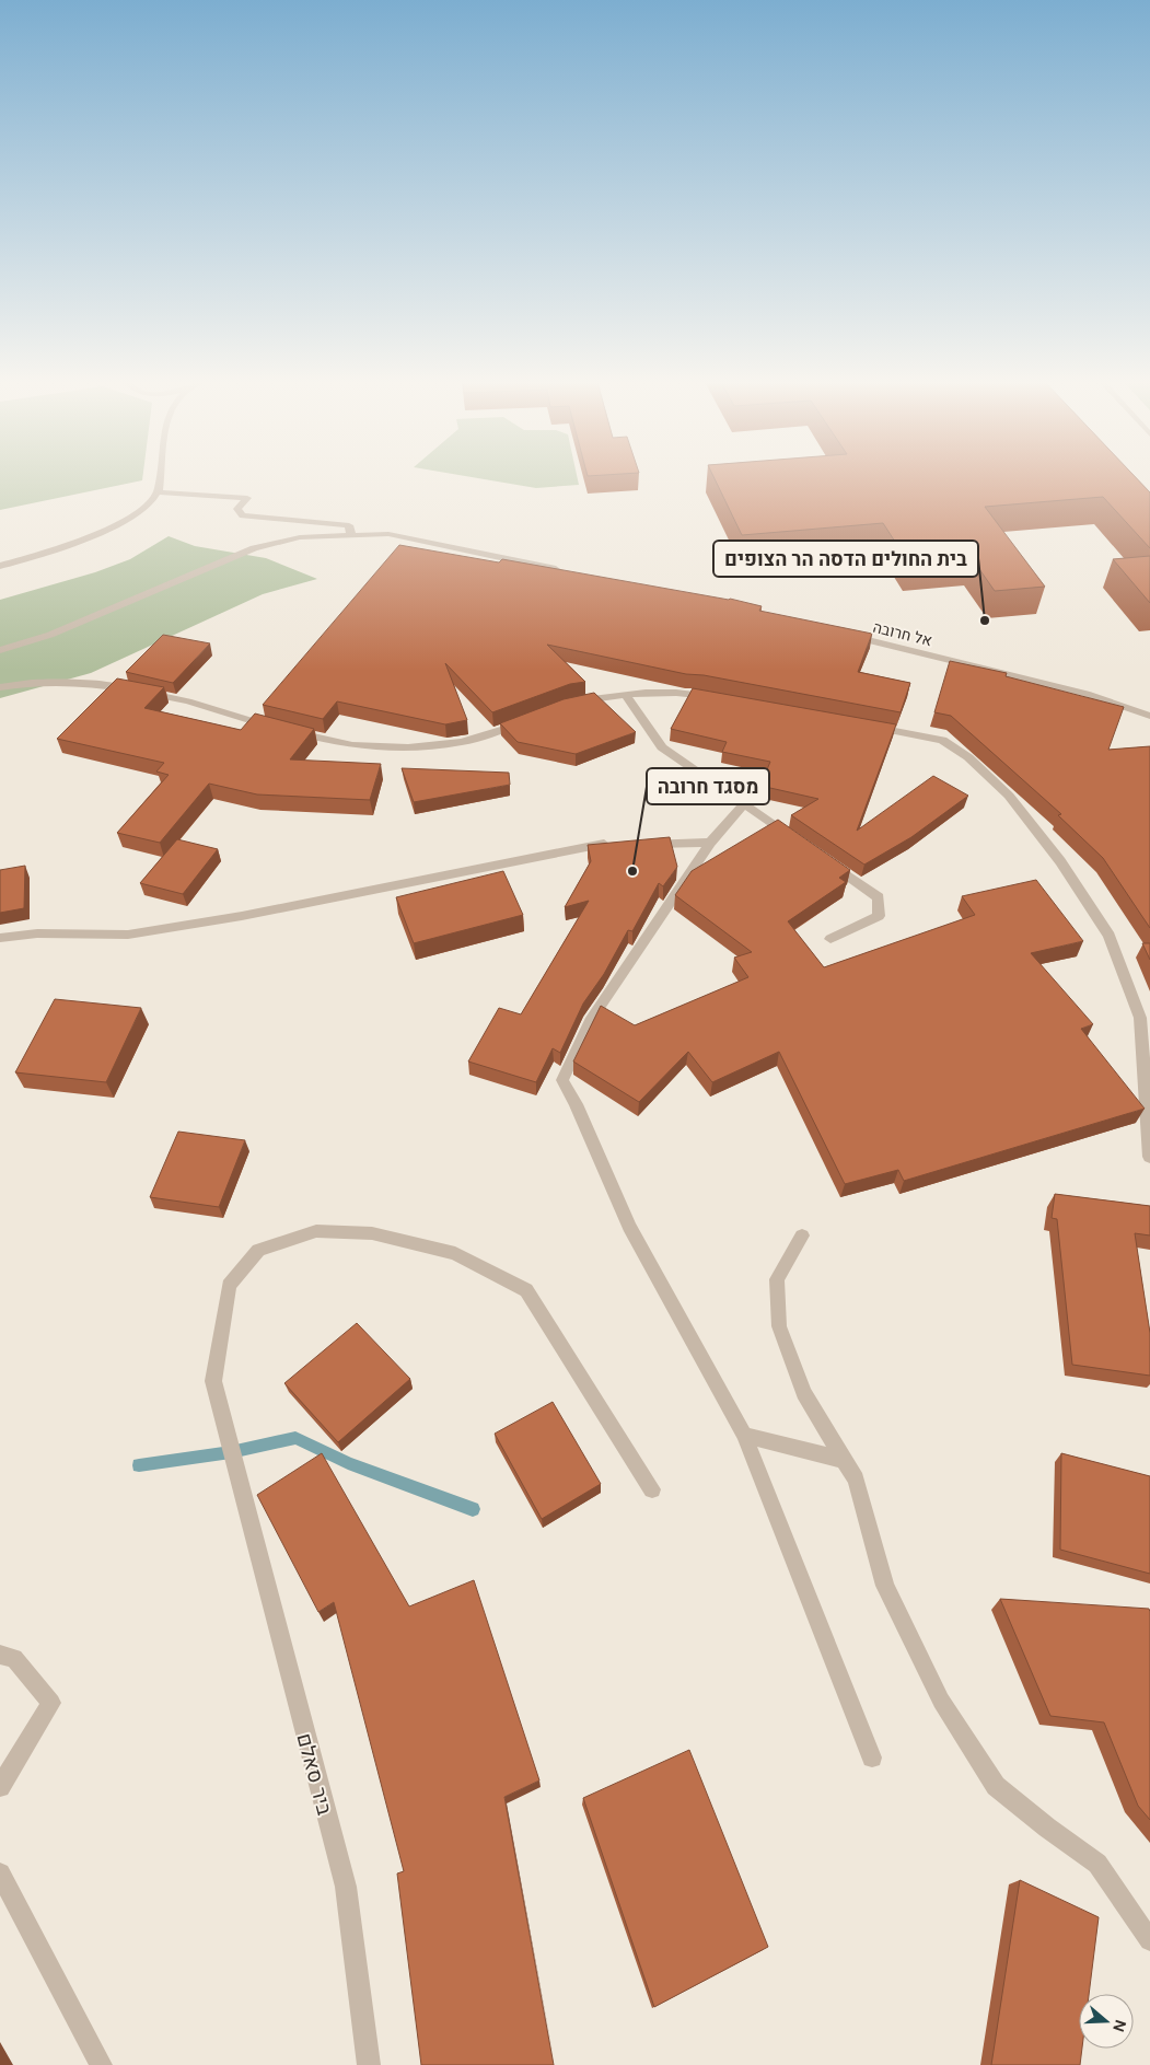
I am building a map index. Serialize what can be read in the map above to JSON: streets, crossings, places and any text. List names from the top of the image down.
{
  "streets": {
    "street": ["אל חרובה", "ביר סאלם"]
  },
  "places": ["בית החולים הדסה הר הצופים", "מסגד חרובה"],
  "north": "right"
}
